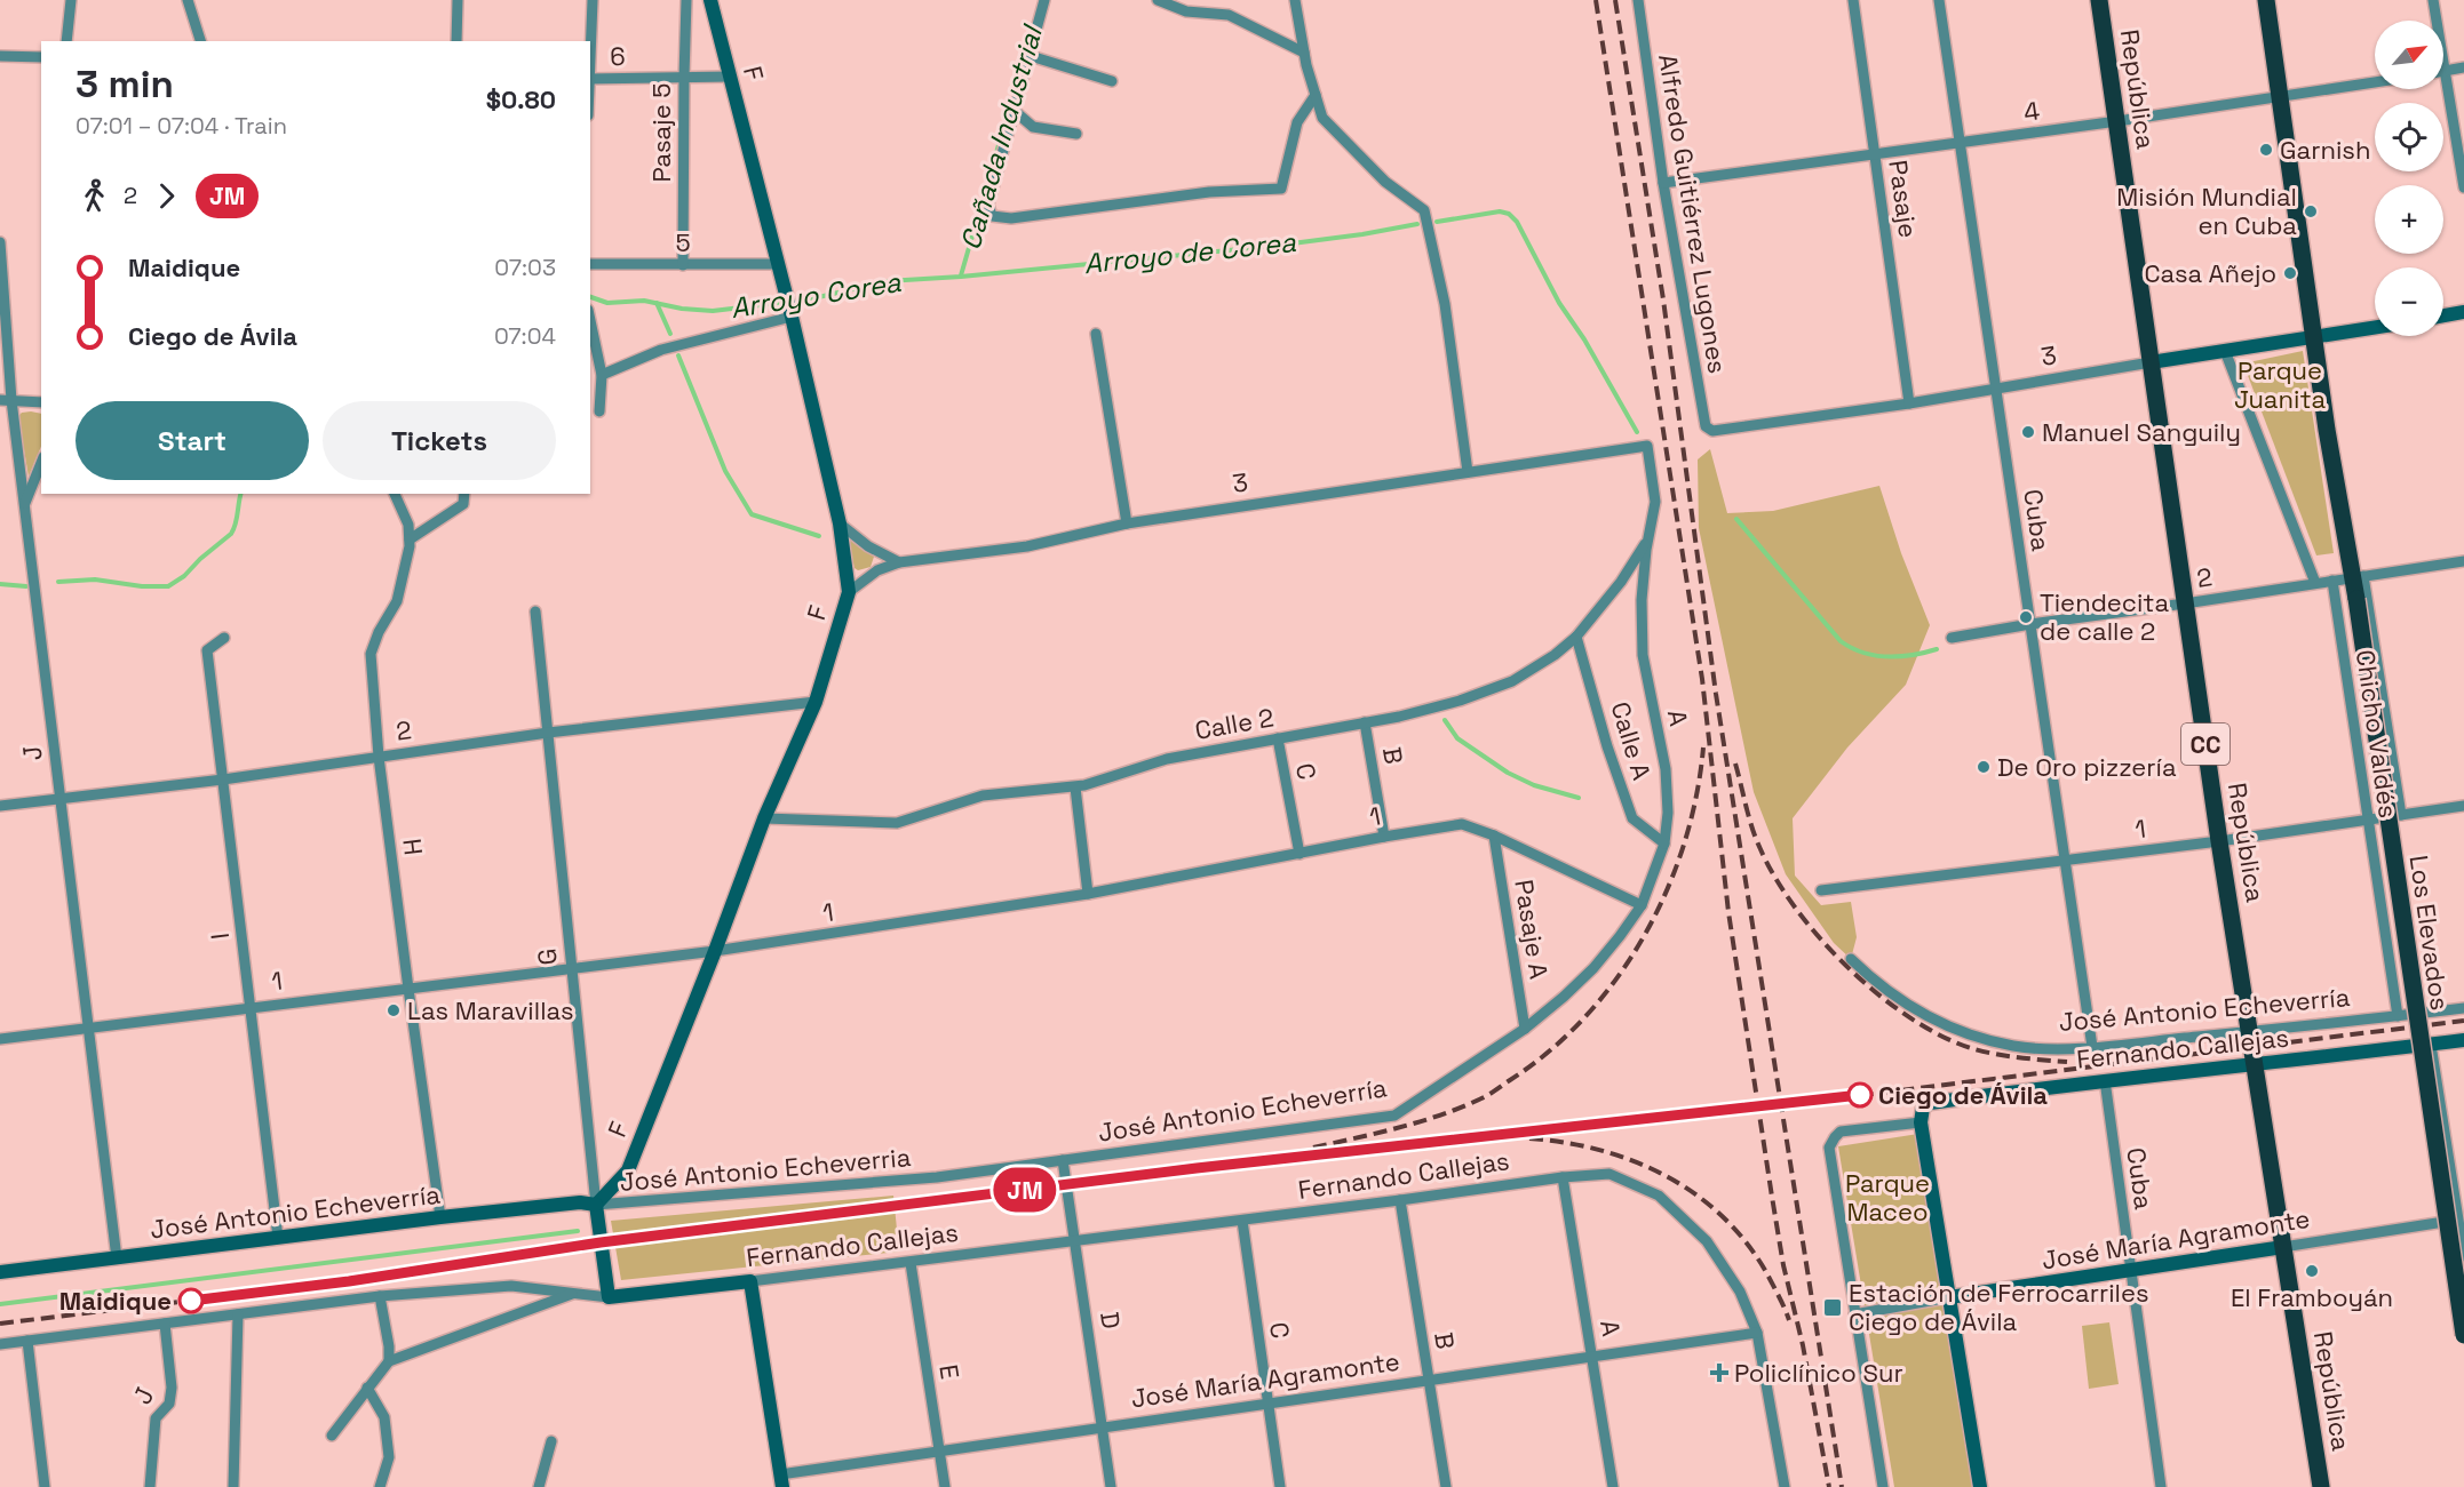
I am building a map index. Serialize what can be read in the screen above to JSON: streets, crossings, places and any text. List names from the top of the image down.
{
  "streets": {
    "main road": ["República", "CC", "Los Elevados"],
    "street": [
      "6",
      "F",
      "4",
      "Pasaje 5",
      "Pasaje",
      "Alfredo Guitiérrez Lugones",
      "5",
      "3",
      "Cuba",
      "2",
      "A",
      "Calle 2",
      "Chicho Valdés",
      "Calle A",
      "J",
      "B",
      "C",
      "1",
      "H",
      "Pasaje A",
      "I",
      "G",
      "José Antonio Echeverría",
      "Fernando Callejas",
      "José Antonio Echeverria",
      "José María Agramonte",
      "D",
      "E"
    ]
  },
  "crossings": [
    ["6", "F"],
    ["6", "Pasaje 5"],
    ["F", "5"],
    ["F", "3"],
    ["F", "2"],
    ["F", "Calle 2"],
    ["F", "1"],
    ["F", "G"],
    ["F", "José Antonio Echeverría"],
    ["F", "José Antonio Echeverria"],
    ["República", "4"],
    ["República", "3"],
    ["República", "2"],
    ["República", "1"],
    ["República", "José Antonio Echeverría"],
    ["República", "Fernando Callejas"],
    ["República", "José María Agramonte"],
    ["4", "Pasaje"],
    ["4", "Alfredo Guitiérrez Lugones"],
    ["4", "Cuba"],
    ["4", "Los Elevados"],
    ["Pasaje 5", "5"],
    ["Pasaje", "3"],
    ["Alfredo Guitiérrez Lugones", "3"],
    ["3", "Cuba"],
    ["3", "A"],
    ["3", "Los Elevados"],
    ["Cuba", "2"],
    ["Cuba", "1"],
    ["Cuba", "José Antonio Echeverría"],
    ["Cuba", "Fernando Callejas"],
    ["Cuba", "José María Agramonte"],
    ["2", "Chicho Valdés"],
    ["2", "J"],
    ["2", "H"],
    ["2", "Los Elevados"],
    ["2", "I"],
    ["2", "G"],
    ["A", "Calle 2"],
    ["A", "Calle A"],
    ["A", "1"],
    ["A", "José Antonio Echeverría"],
    ["A", "Fernando Callejas"],
    ["A", "José María Agramonte"],
    ["Calle 2", "Calle A"],
    ["Calle 2", "B"],
    ["Calle 2", "C"],
    ["Chicho Valdés", "1"],
    ["Chicho Valdés", "Los Elevados"],
    ["Chicho Valdés", "José Antonio Echeverría"],
    ["J", "1"],
    ["J", "José Antonio Echeverría"],
    ["J", "Fernando Callejas"],
    ["B", "1"],
    ["B", "Fernando Callejas"],
    ["B", "José María Agramonte"],
    ["C", "1"],
    ["C", "Fernando Callejas"],
    ["C", "José María Agramonte"],
    ["1", "H"],
    ["1", "Pasaje A"],
    ["1", "I"],
    ["1", "G"],
    ["1", "José Antonio Echeverría"],
    ["H", "José Antonio Echeverría"],
    ["Pasaje A", "José Antonio Echeverría"],
    ["I", "José Antonio Echeverría"],
    ["G", "José Antonio Echeverría"],
    ["G", "Fernando Callejas"],
    ["G", "José Antonio Echeverria"],
    ["José Antonio Echeverría", "José Antonio Echeverria"],
    ["José Antonio Echeverría", "D"],
    ["Fernando Callejas", "José María Agramonte"],
    ["Fernando Callejas", "D"],
    ["Fernando Callejas", "E"],
    ["José María Agramonte", "D"],
    ["José María Agramonte", "E"]
  ],
  "water": ["Cañada Industrial", "Arroyo de Corea", "Arroyo Corea"],
  "parks": ["Parque Juanita", "Parque Maceo"],
  "places": {
    "other": [
      "Garnish",
      "Misión Mundial en Cuba",
      "Casa Añejo",
      "Manuel Sanguily",
      "Tiendecita de calle 2",
      "De Oro pizzería",
      "Las Maravillas",
      "Ciego de Ávila",
      "El Framboyán",
      "Maidique"
    ],
    "transit": ["Estación de Ferrocarriles Ciego de Ávila"],
    "health": ["Policlínico Sur"]
  },
  "north": "top right",
  "page": {
    "on_map": "JM",
    "map_buttons": ["+", "−"],
    "heading": ["3 min", "07:01 – 07:04 · Train", "$0.80"],
    "legs": ["2", "JM"],
    "list": [
      {
        "name": "Maidique",
        "value": "07:03"
      },
      {
        "name": "Ciego de Ávila",
        "value": "07:04"
      }
    ],
    "buttons": ["Start", "Tickets"]
  }
}
